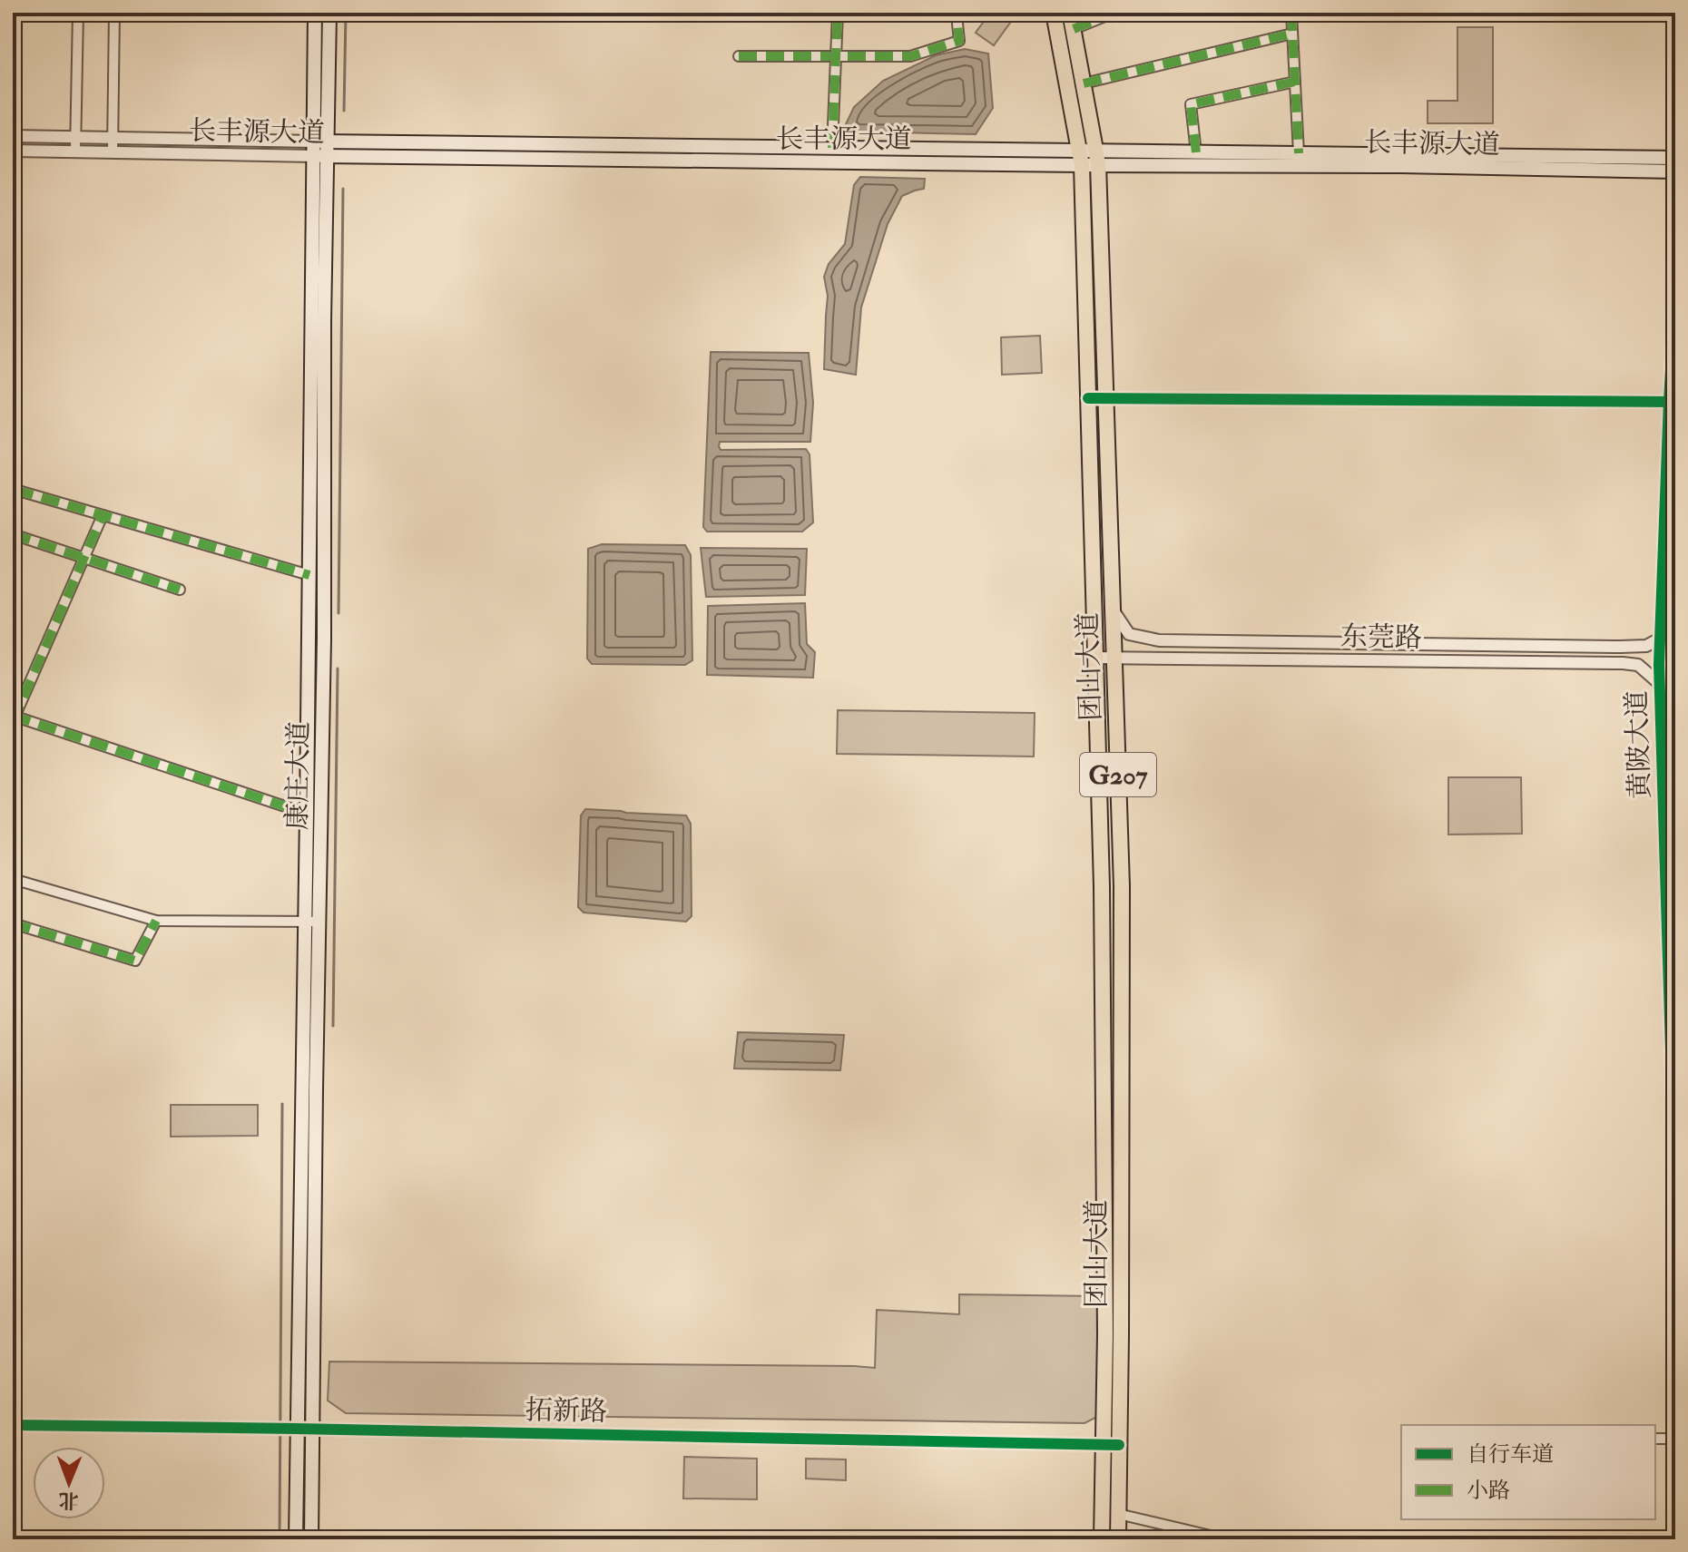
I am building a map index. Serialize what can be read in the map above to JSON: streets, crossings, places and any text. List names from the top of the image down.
{
  "streets": {
    "highway": ["团山大道", "G207"],
    "main road": ["长丰源大道", "康庄大道"],
    "street": ["东莞路", "黄陂大道", "拓新路"]
  },
  "crossings": [
    ["长丰源大道", "团山大道"],
    ["长丰源大道", "康庄大道"],
    ["东莞路", "团山大道"],
    ["东莞路", "黄陂大道"],
    ["团山大道", "拓新路"],
    ["康庄大道", "拓新路"]
  ],
  "legend": ["自行车道", "小路"],
  "north": "bottom"
}
